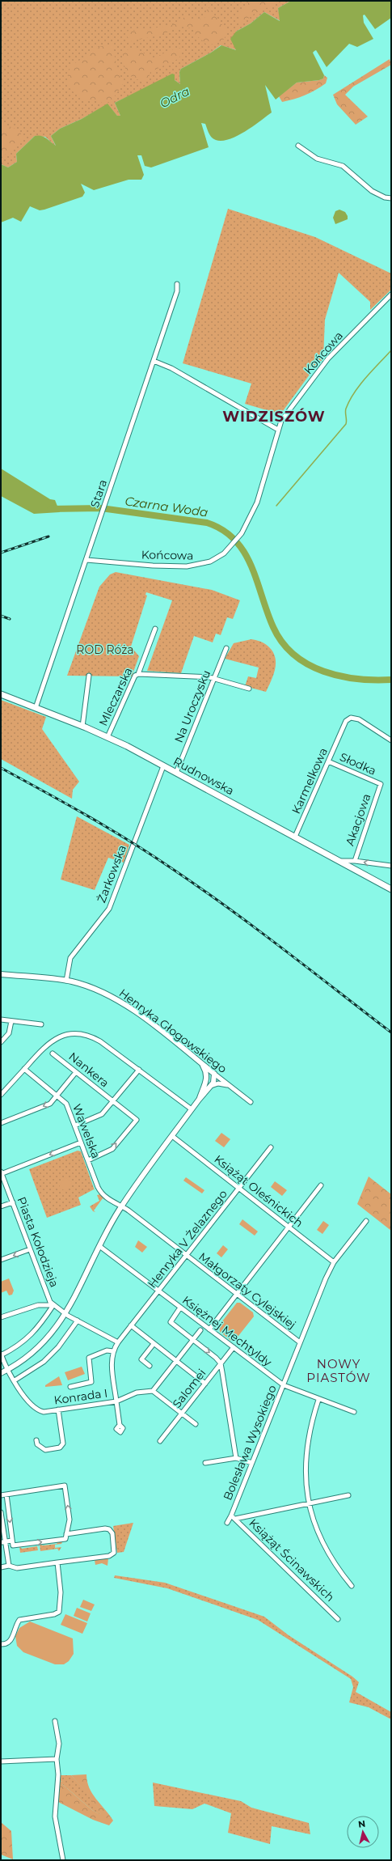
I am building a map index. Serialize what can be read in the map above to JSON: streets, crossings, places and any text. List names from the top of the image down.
{
  "streets": {
    "main road": ["Rudnowska"],
    "street": [
      "Końcowa",
      "Stara",
      "Mleczarska",
      "Na Uroczysku",
      "Słodka",
      "Karmelkowa",
      "Akacjowa",
      "Żarkowska",
      "Henryka Głogowskiego",
      "Nankera",
      "Wawelska",
      "Książąt Oleśnickich",
      "Henryka V Żelaznego",
      "Piasta Kołodzieja",
      "Małgorzaty Cylejskiej",
      "Księżnej Mechtyldy",
      "Salomei",
      "Konrada I",
      "Bolesława Wysokiego",
      "Książąt Ścinawskich"
    ]
  },
  "crossings": [
    ["Końcowa", "Stara"],
    ["Stara", "Rudnowska"],
    ["Mleczarska", "Rudnowska"],
    ["Na Uroczysku", "Rudnowska"],
    ["Słodka", "Karmelkowa"],
    ["Słodka", "Akacjowa"],
    ["Rudnowska", "Karmelkowa"],
    ["Rudnowska", "Akacjowa"],
    ["Rudnowska", "Żarkowska"],
    ["Żarkowska", "Henryka Głogowskiego"],
    ["Nankera", "Wawelska"],
    ["Wawelska", "Małgorzaty Cylejskiej"],
    ["Książąt Oleśnickich", "Henryka V Żelaznego"],
    ["Książąt Oleśnickich", "Bolesława Wysokiego"],
    ["Henryka V Żelaznego", "Małgorzaty Cylejskiej"],
    ["Henryka V Żelaznego", "Księżnej Mechtyldy"],
    ["Henryka V Żelaznego", "Konrada I"],
    ["Małgorzaty Cylejskiej", "Bolesława Wysokiego"],
    ["Księżnej Mechtyldy", "Salomei"],
    ["Księżnej Mechtyldy", "Bolesława Wysokiego"],
    ["Bolesława Wysokiego", "Książąt Ścinawskich"]
  ],
  "districts": ["WIDZISZÓW", "NOWY PIASTÓW"],
  "water": ["Odra", "Czarna Woda"],
  "parks": ["ROD Róża"],
  "north": "top"
}
